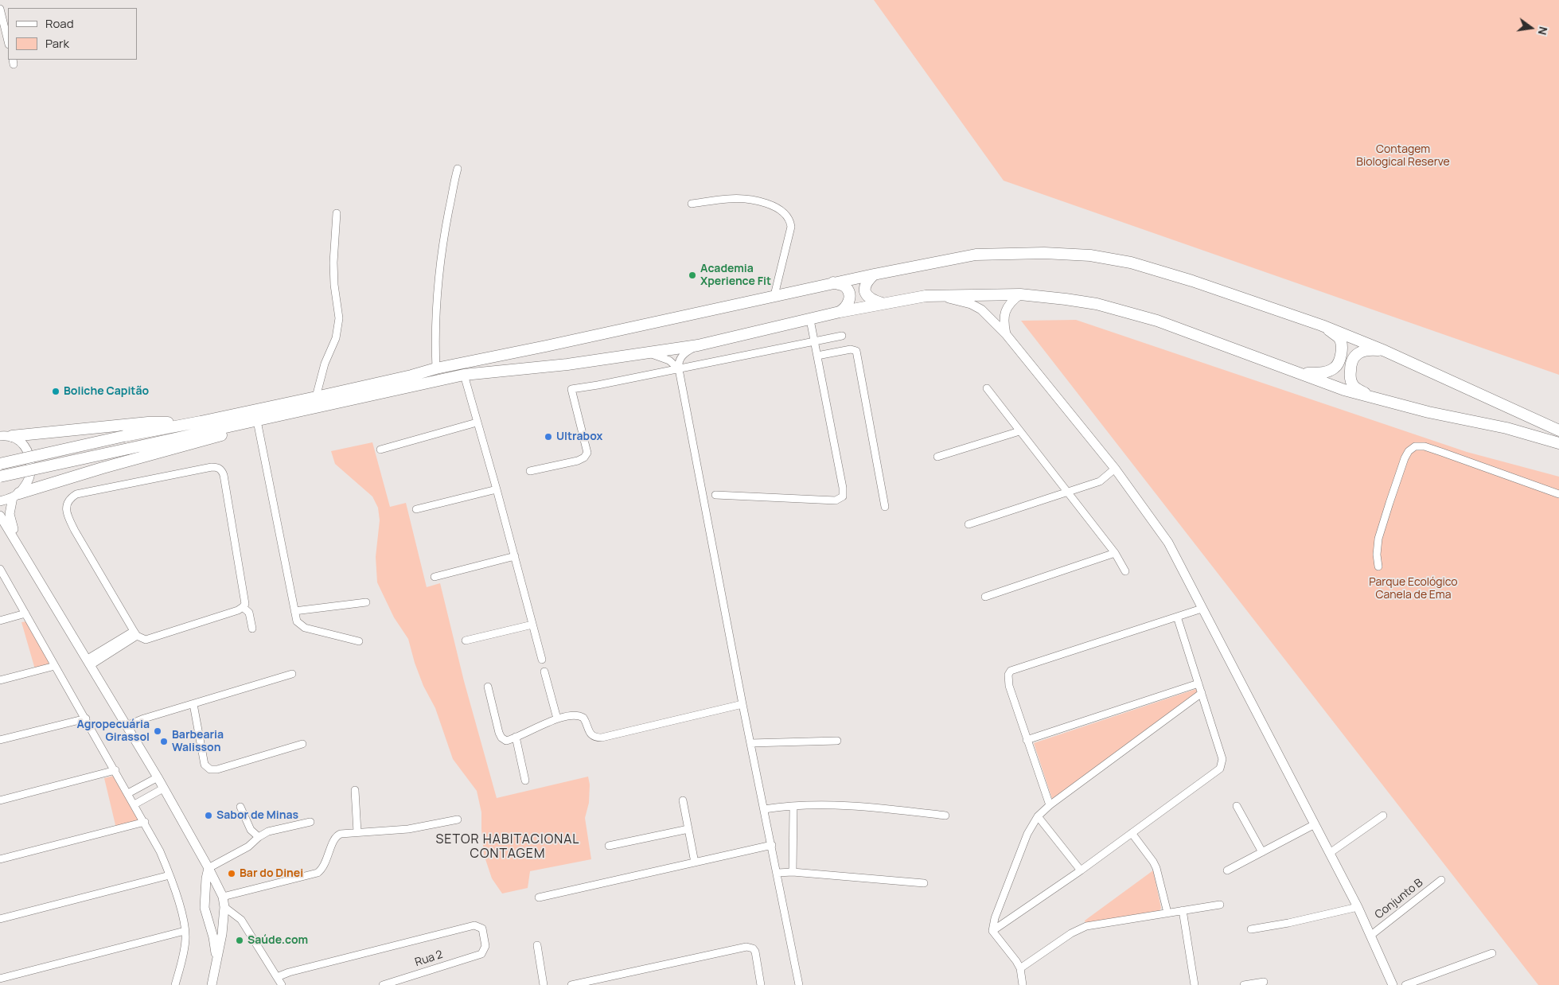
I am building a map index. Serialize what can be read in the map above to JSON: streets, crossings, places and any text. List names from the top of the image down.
{
  "streets": {
    "street": ["Conjunto B", "Rua 2"]
  },
  "districts": ["SETOR HABITACIONAL CONTAGEM"],
  "parks": ["Contagem Biological Reserve", "Parque Ecológico Canela de Ema"],
  "places": [
    "Academia Xperience Fit",
    "Boliche Capitão",
    "Ultrabox",
    "Agropecuária Girassol",
    "Barbearia Walisson",
    "Sabor de Minas",
    "Bar do Dinei",
    "Saúde.com"
  ],
  "legend": ["Road", "Park"],
  "north": "right"
}
